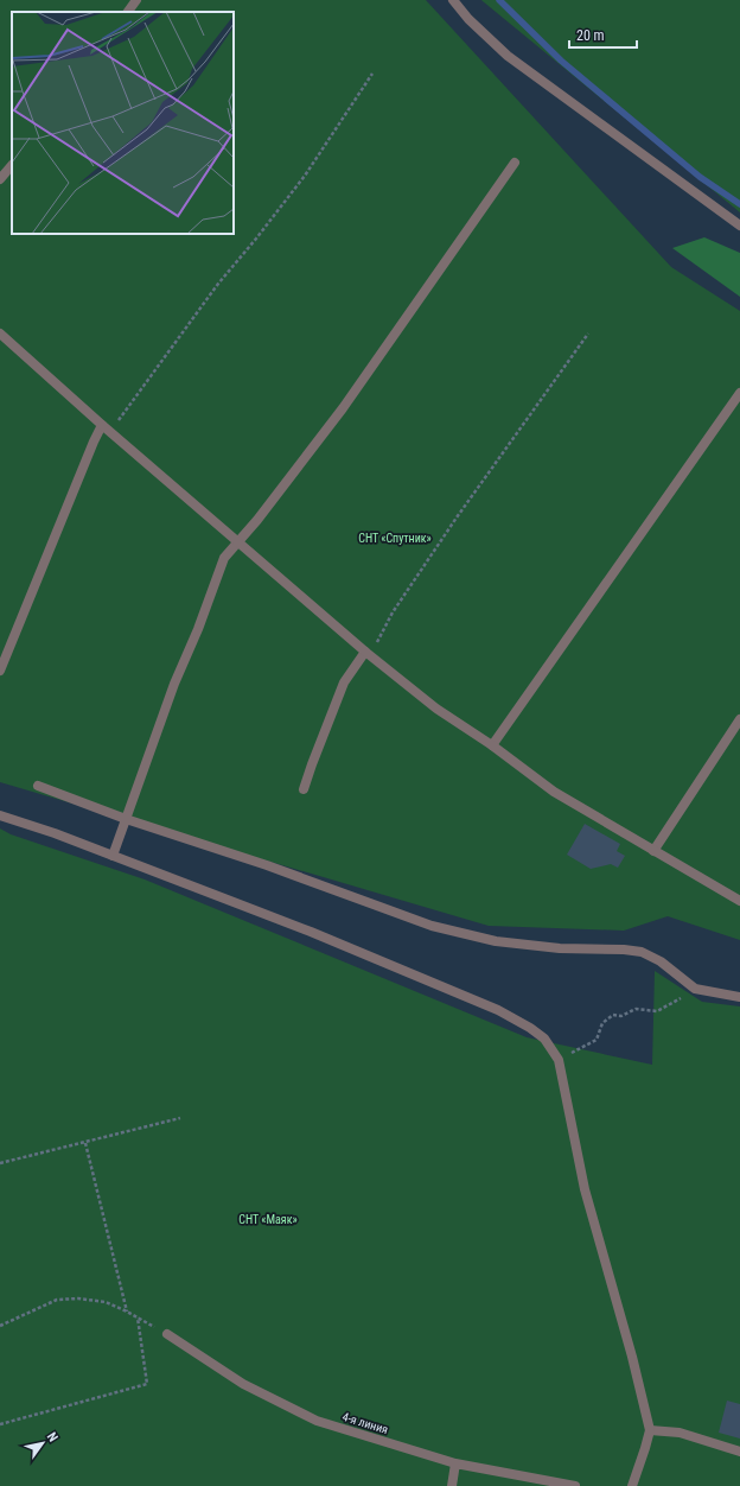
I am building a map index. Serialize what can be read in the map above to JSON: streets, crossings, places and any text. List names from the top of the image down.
{
  "streets": {
    "street": ["4-я линия"]
  },
  "parks": ["СНТ «Спутник»", "СНТ «Маяк»"],
  "scale_bar": "20 m",
  "north": "top right"
}
